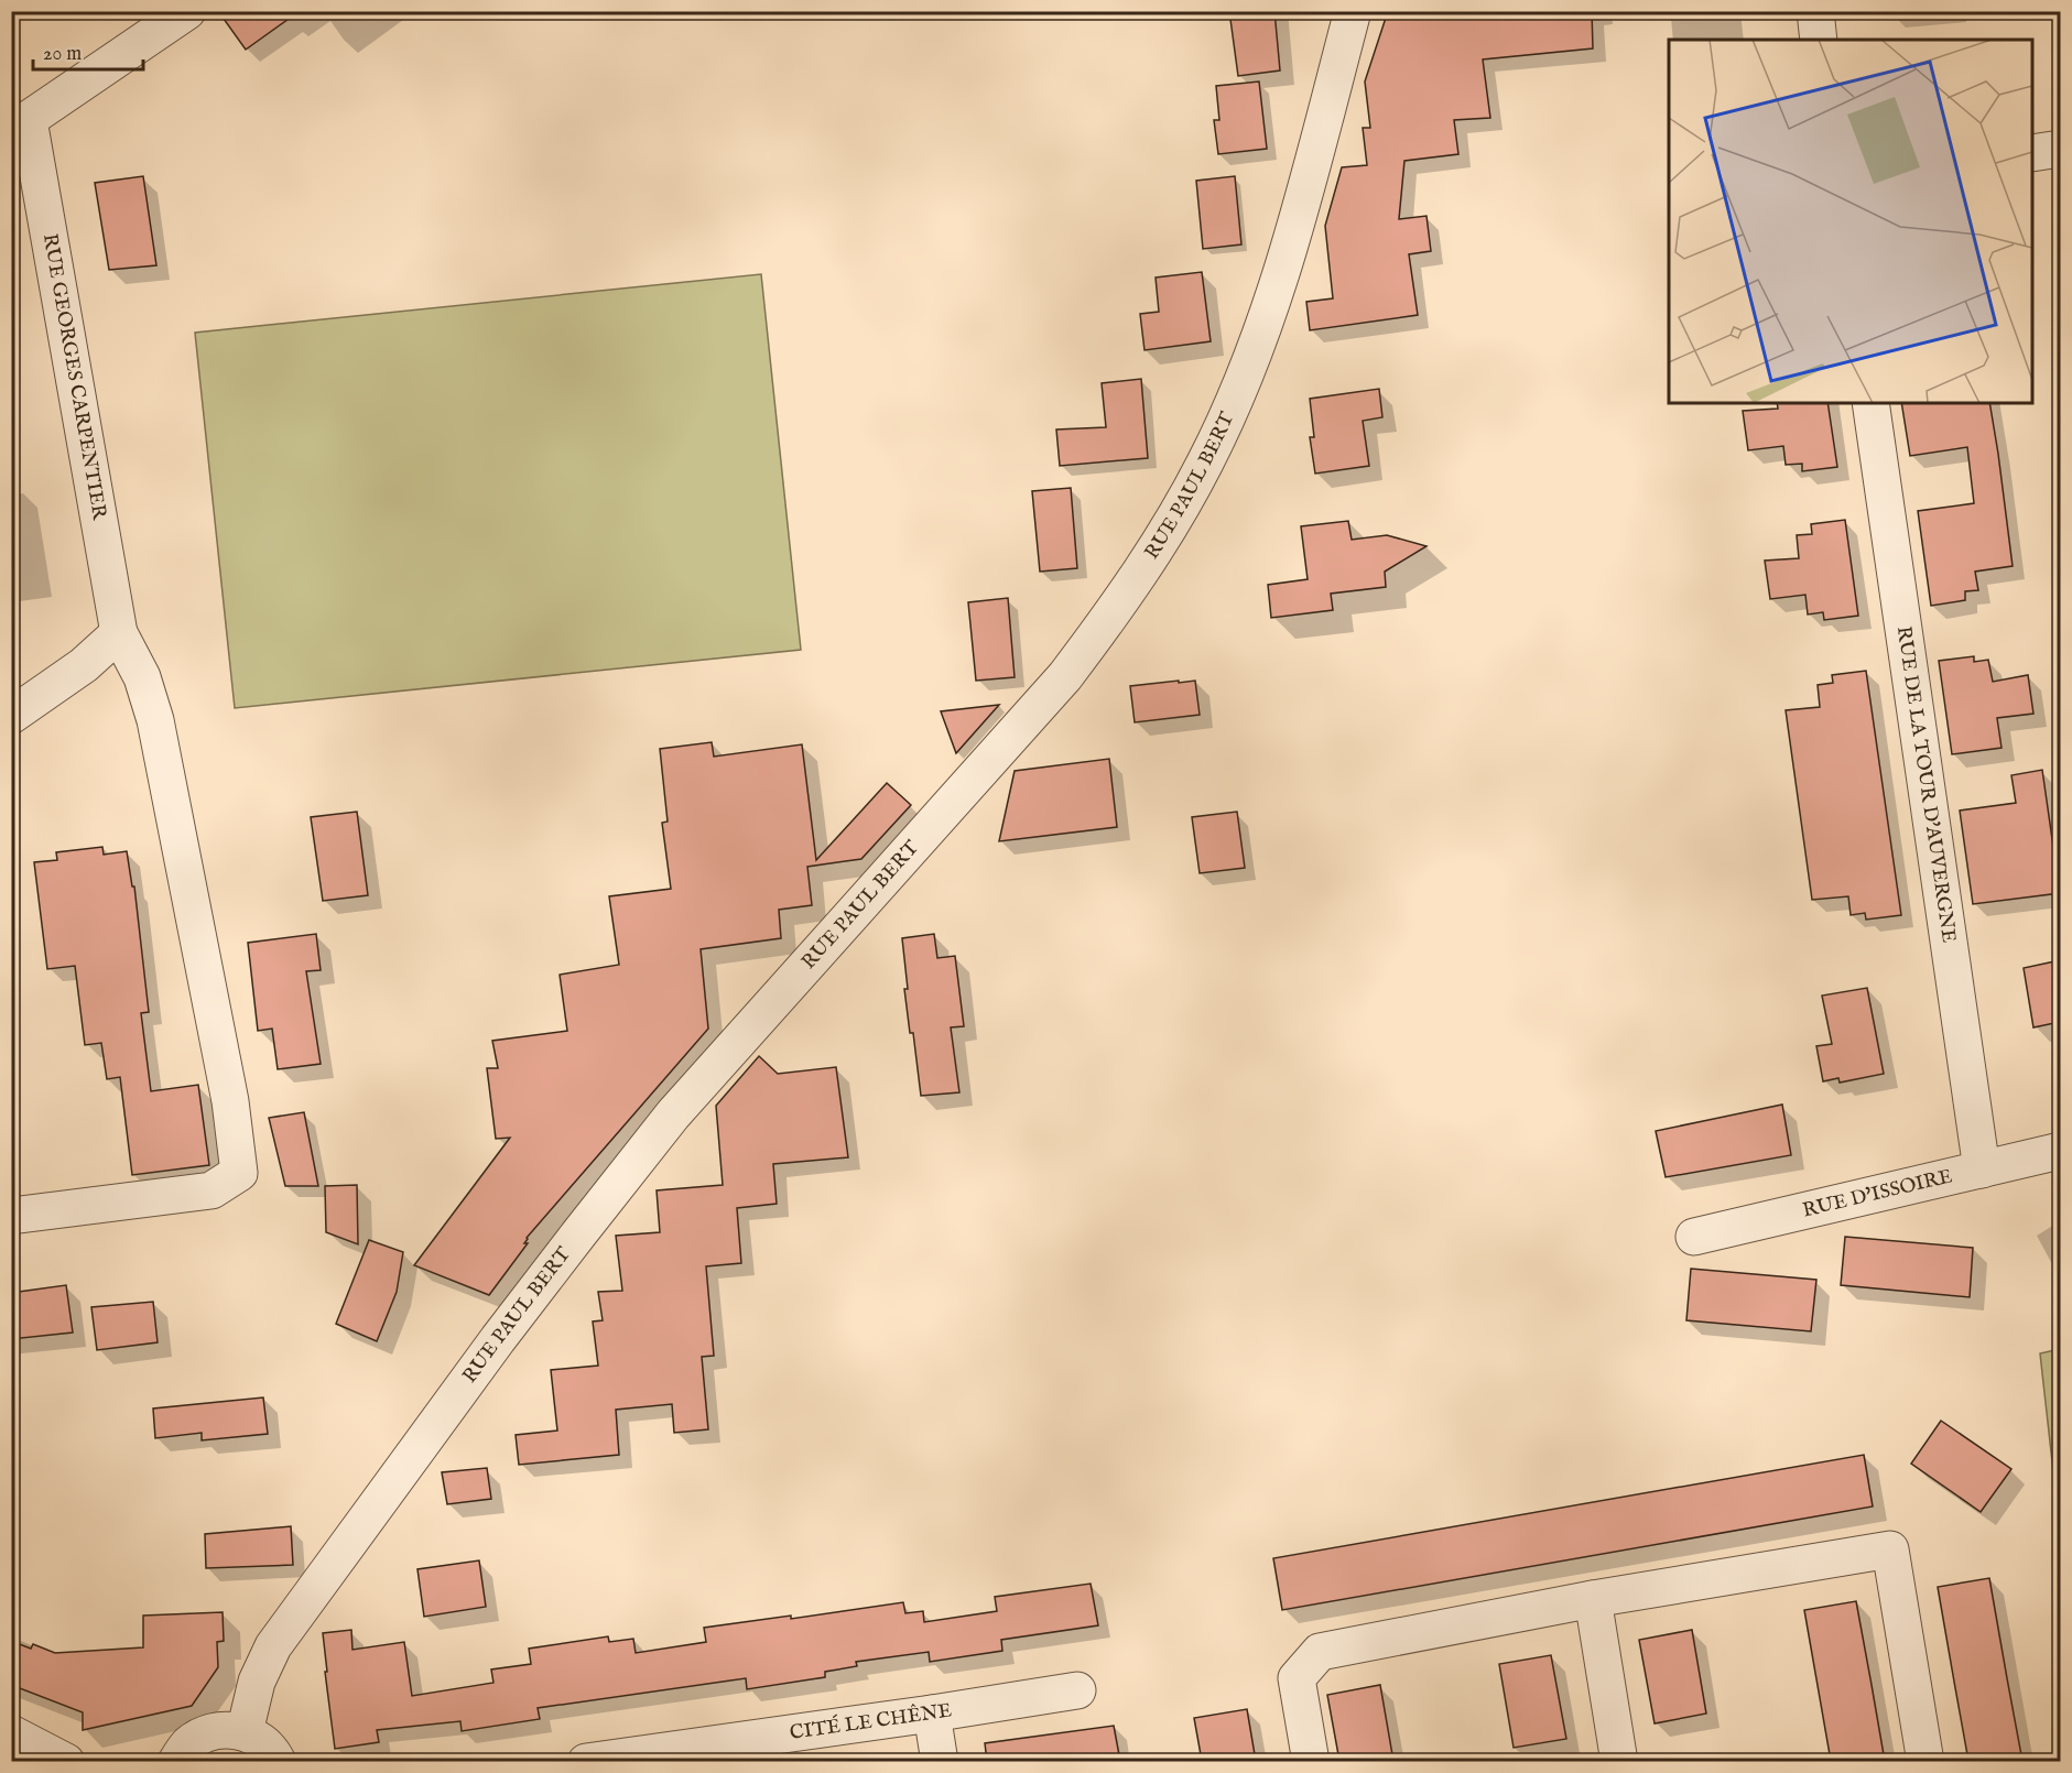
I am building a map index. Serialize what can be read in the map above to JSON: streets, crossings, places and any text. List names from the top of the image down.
{
  "streets": {
    "street": [
      "RUE GEORGES CARPENTIER",
      "RUE PAUL BERT",
      "RUE DE LA TOUR D'AUVERGNE",
      "RUE D'ISSOIRE",
      "CITÉ LE CHÊNE"
    ]
  },
  "crossings": [
    ["RUE DE LA TOUR D'AUVERGNE", "RUE D'ISSOIRE"]
  ],
  "scale_bar": "20 m"
}
